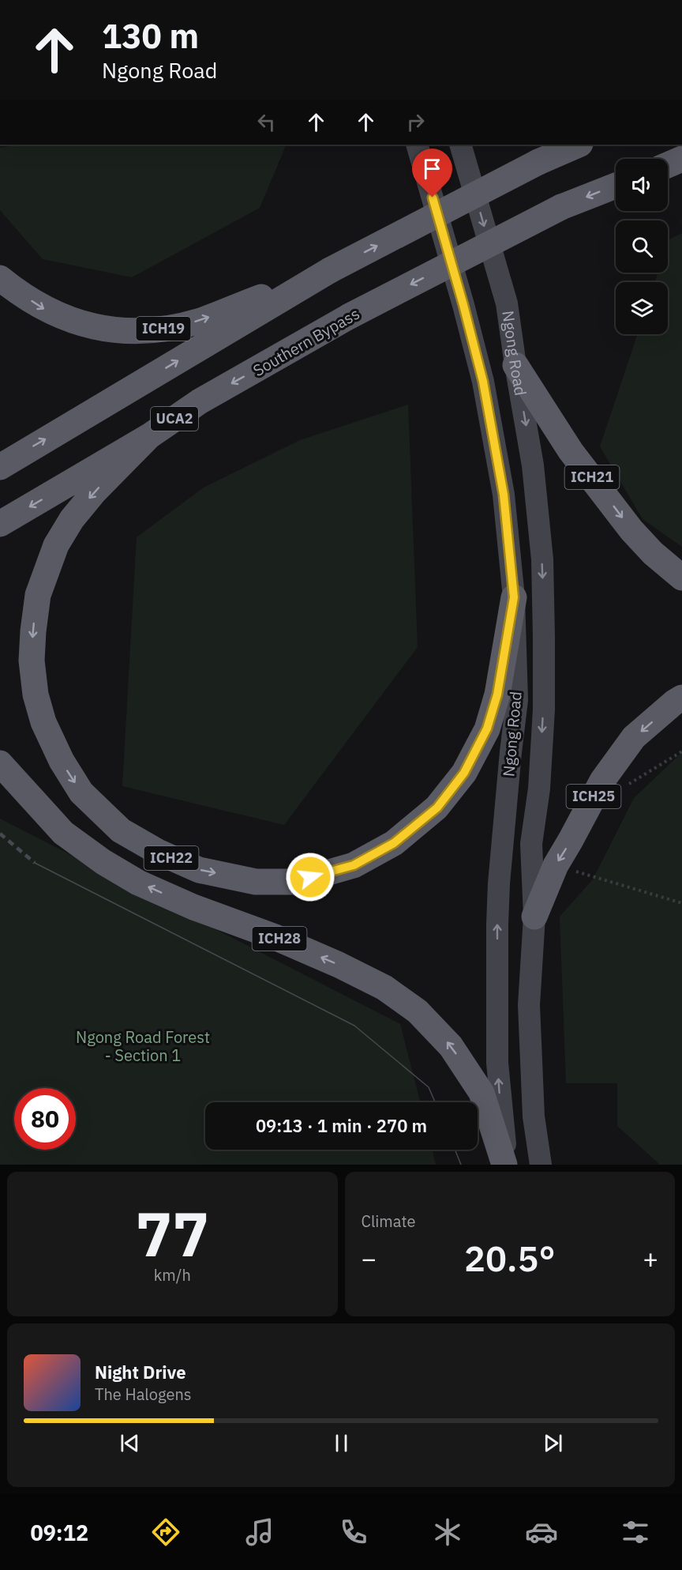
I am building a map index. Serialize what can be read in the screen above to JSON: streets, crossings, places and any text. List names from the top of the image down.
{
  "streets": {
    "highway": [
      "ICH19",
      "Southern Bypass",
      "UCA2",
      "ICH21",
      "ICH25",
      "ICH22",
      "ICH28"
    ],
    "main road": ["Ngong Road"]
  },
  "crossings": [
    ["Southern Bypass", "ICH22"],
    ["Ngong Road", "ICH21"],
    ["Ngong Road", "ICH25"],
    ["Ngong Road", "ICH22"],
    ["Ngong Road", "ICH28"]
  ],
  "parks": ["Ngong Road Forest - Section 1"],
  "page": {
    "turn": ["130 m", "Ngong Road"],
    "limit": "80",
    "trip": "09:13 · 1 min · 270 m",
    "tile": [
      ["77", "km/h"],
      "Climate"
    ],
    "heat": ["−", "20.5°", "+"],
    "song": ["Night Drive", "The Halogens"],
    "tabs": "09:12"
  }
}
